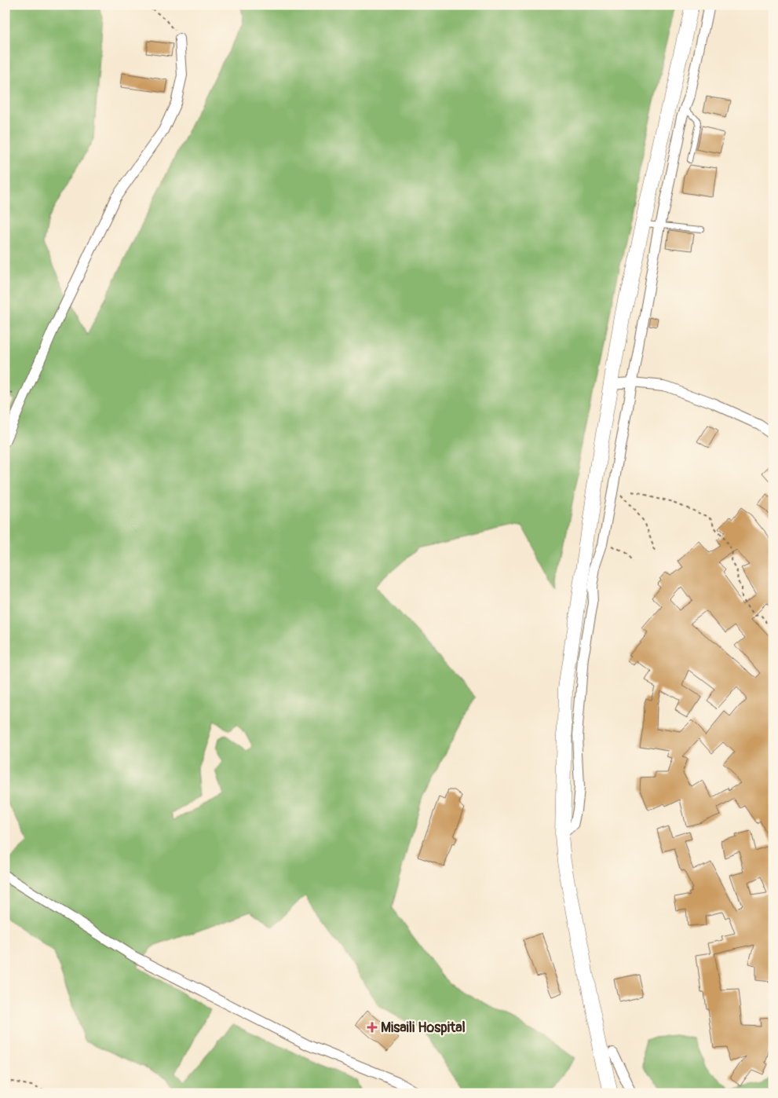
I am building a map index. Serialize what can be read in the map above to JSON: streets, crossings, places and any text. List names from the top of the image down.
{
  "places": {
    "health": ["Misaili Hospital"]
  }
}
